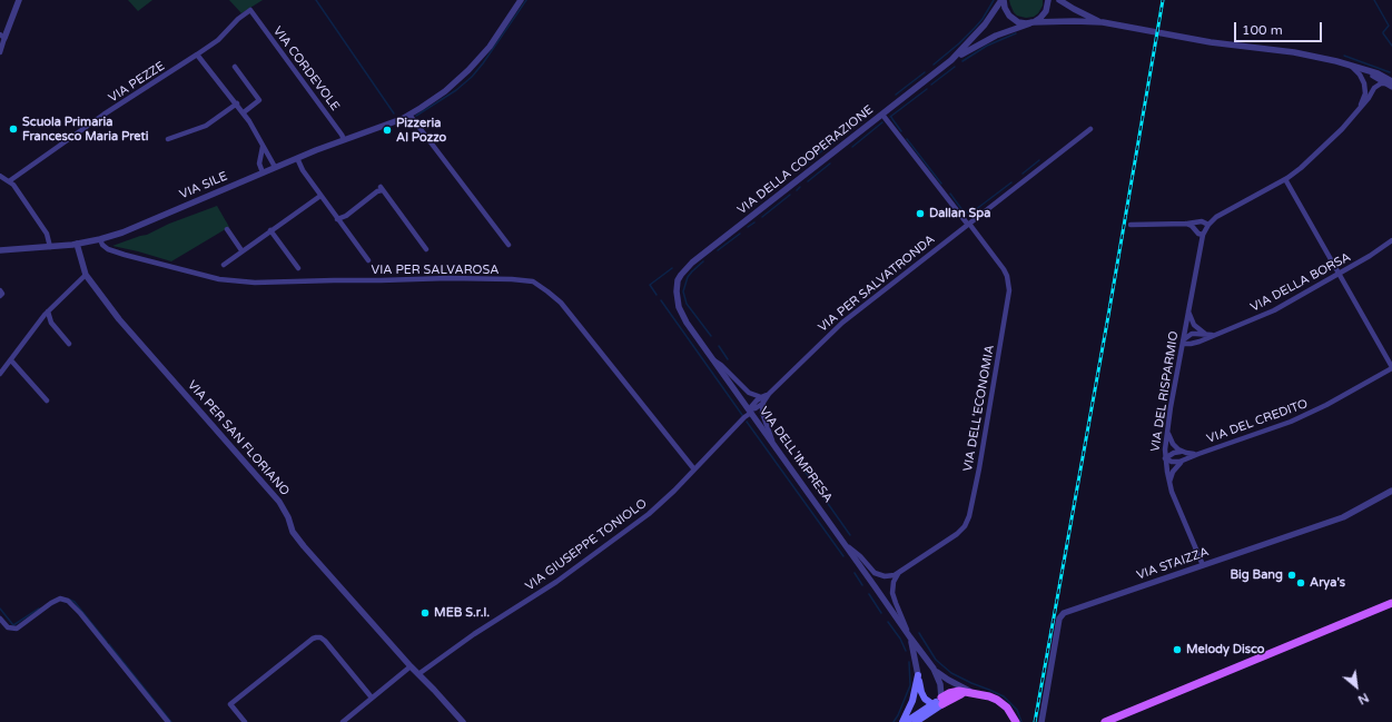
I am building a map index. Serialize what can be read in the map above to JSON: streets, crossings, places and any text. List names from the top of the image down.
{
  "streets": {
    "street": [
      "VIA CORDEVOLE",
      "VIA PEZZE",
      "VIA DELLA COOPERAZIONE",
      "VIA SILE",
      "VIA PER SALVAROSA",
      "VIA DELLA BORSA",
      "VIA PER SALVATRONDA",
      "VIA DEL RISPARMIO",
      "VIA DELL'ECONOMIA",
      "VIA DEL CREDITO",
      "VIA PER SAN FLORIANO",
      "VIA DELL'IMPRESA",
      "VIA GIUSEPPE TONIOLO",
      "VIA STAIZZA"
    ]
  },
  "crossings": [
    ["VIA CORDEVOLE", "VIA PEZZE"],
    ["VIA CORDEVOLE", "VIA SILE"],
    ["VIA DELLA COOPERAZIONE", "VIA DELL'ECONOMIA"],
    ["VIA DELLA COOPERAZIONE", "VIA DELL'IMPRESA"],
    ["VIA SILE", "VIA PER SALVAROSA"],
    ["VIA SILE", "VIA PER SAN FLORIANO"],
    ["VIA PER SALVAROSA", "VIA GIUSEPPE TONIOLO"],
    ["VIA DELLA BORSA", "VIA DEL RISPARMIO"],
    ["VIA PER SALVATRONDA", "VIA DELL'ECONOMIA"],
    ["VIA PER SALVATRONDA", "VIA DELL'IMPRESA"],
    ["VIA PER SALVATRONDA", "VIA GIUSEPPE TONIOLO"],
    ["VIA DEL RISPARMIO", "VIA DEL CREDITO"],
    ["VIA DEL RISPARMIO", "VIA STAIZZA"],
    ["VIA PER SAN FLORIANO", "VIA GIUSEPPE TONIOLO"],
    ["VIA DELL'IMPRESA", "VIA GIUSEPPE TONIOLO"]
  ],
  "places": [
    "Scuola Primaria Francesco Maria Preti",
    "Pizzeria Al Pozzo",
    "Dallan Spa",
    "Big Bang",
    "Arya's",
    "MEB S.r.l.",
    "Melody Disco"
  ],
  "scale_bar": "100 m",
  "north": "bottom right"
}
